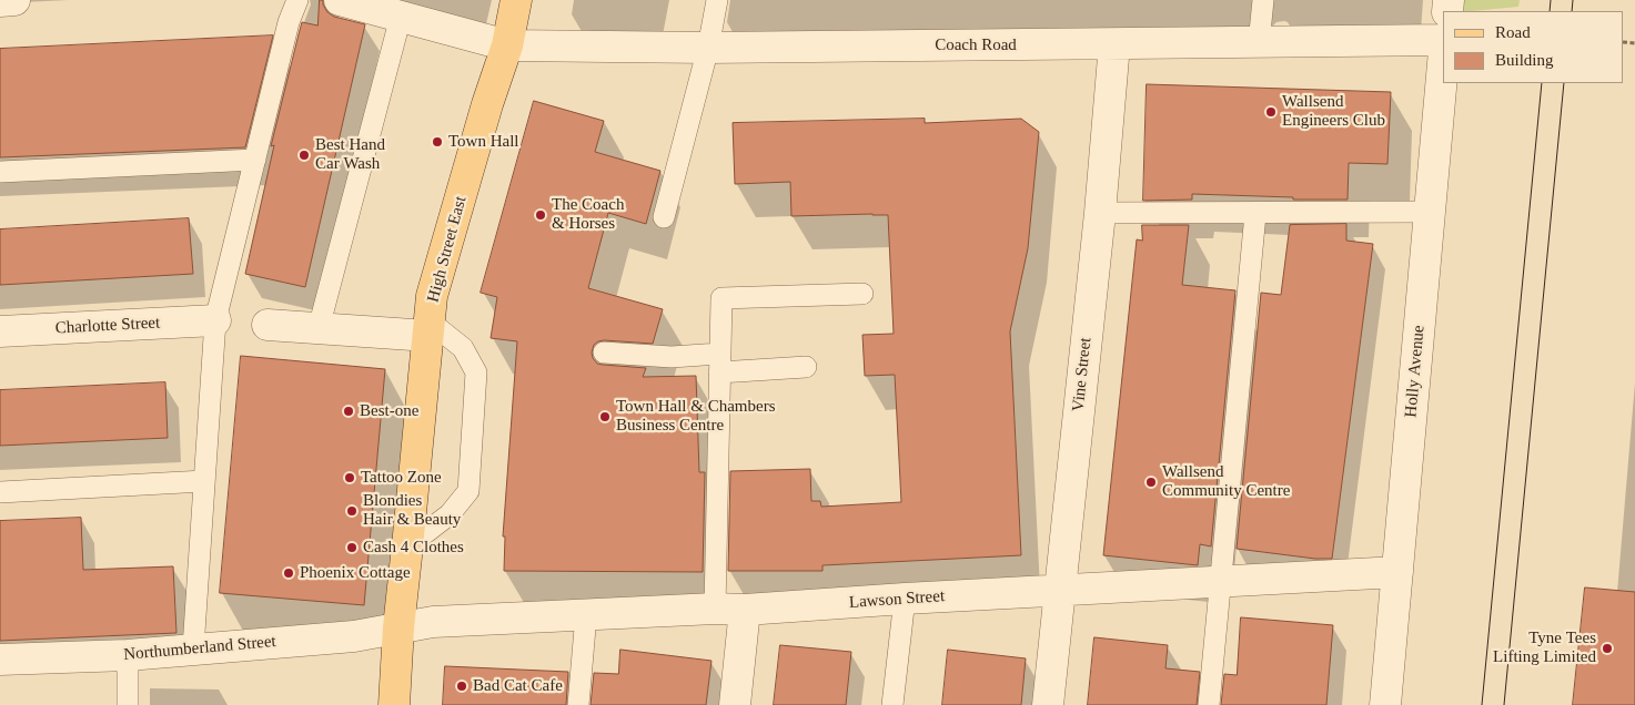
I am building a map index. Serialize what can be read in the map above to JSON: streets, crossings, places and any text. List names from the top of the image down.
{
  "streets": {
    "main road": ["High Street East"],
    "street": [
      "Coach Road",
      "Charlotte Street",
      "Holly Avenue",
      "Vine Street",
      "Lawson Street",
      "Northumberland Street"
    ]
  },
  "crossings": [
    ["Coach Road", "High Street East"],
    ["Coach Road", "Vine Street"],
    ["High Street East", "Lawson Street"],
    ["High Street East", "Northumberland Street"],
    ["Holly Avenue", "Lawson Street"],
    ["Vine Street", "Lawson Street"],
    ["Lawson Street", "Northumberland Street"]
  ],
  "places": [
    "Wallsend Engineers Club",
    "Town Hall",
    "Best Hand Car Wash",
    "The Coach & Horses",
    "Best-one",
    "Town Hall & Chambers Business Centre",
    "Tattoo Zone",
    "Wallsend Community Centre",
    "Blondies Hair & Beauty",
    "Cash 4 Clothes",
    "Phoenix Cottage",
    "Tyne Tees Lifting Limited",
    "Bad Cat Cafe"
  ],
  "legend": ["Road", "Building"]
}
